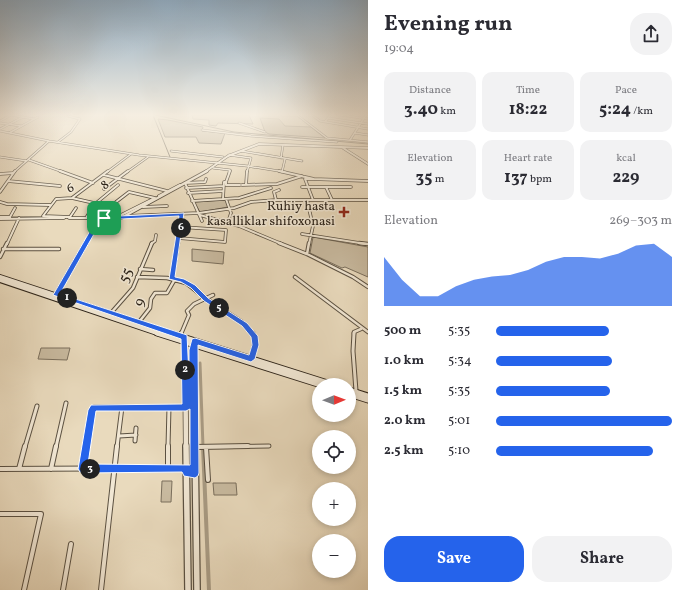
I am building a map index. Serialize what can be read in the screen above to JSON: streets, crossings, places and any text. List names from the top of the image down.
{
  "streets": {
    "street": [
      "8",
      "6",
      "55",
      "9"
    ]
  },
  "places": {
    "health": ["Ruhiy hasta kasalliklar shifoxonasi"]
  },
  "north": "right",
  "page": {
    "heading": ["Evening run", "19:04"],
    "stats": [
      ["Distance", "3.40 km"],
      ["Time", "18:22"],
      ["Pace", "5:24 /km"],
      ["Elevation", "35 m"],
      ["Heart rate", "137 bpm"],
      ["kcal", "229"]
    ],
    "chart": ["Elevation", "269–303 m"],
    "pins": [
      "6",
      "1",
      "5",
      "2",
      "3"
    ],
    "list": [
      {
        "name": "500 m",
        "note": "5:35"
      },
      {
        "name": "1.0 km",
        "note": "5:34"
      },
      {
        "name": "1.5 km",
        "note": "5:35"
      },
      {
        "name": "2.0 km",
        "note": "5:01"
      },
      {
        "name": "2.5 km",
        "note": "5:10"
      }
    ],
    "map_buttons": ["+", "−"],
    "buttons": ["Save", "Share"]
  }
}
